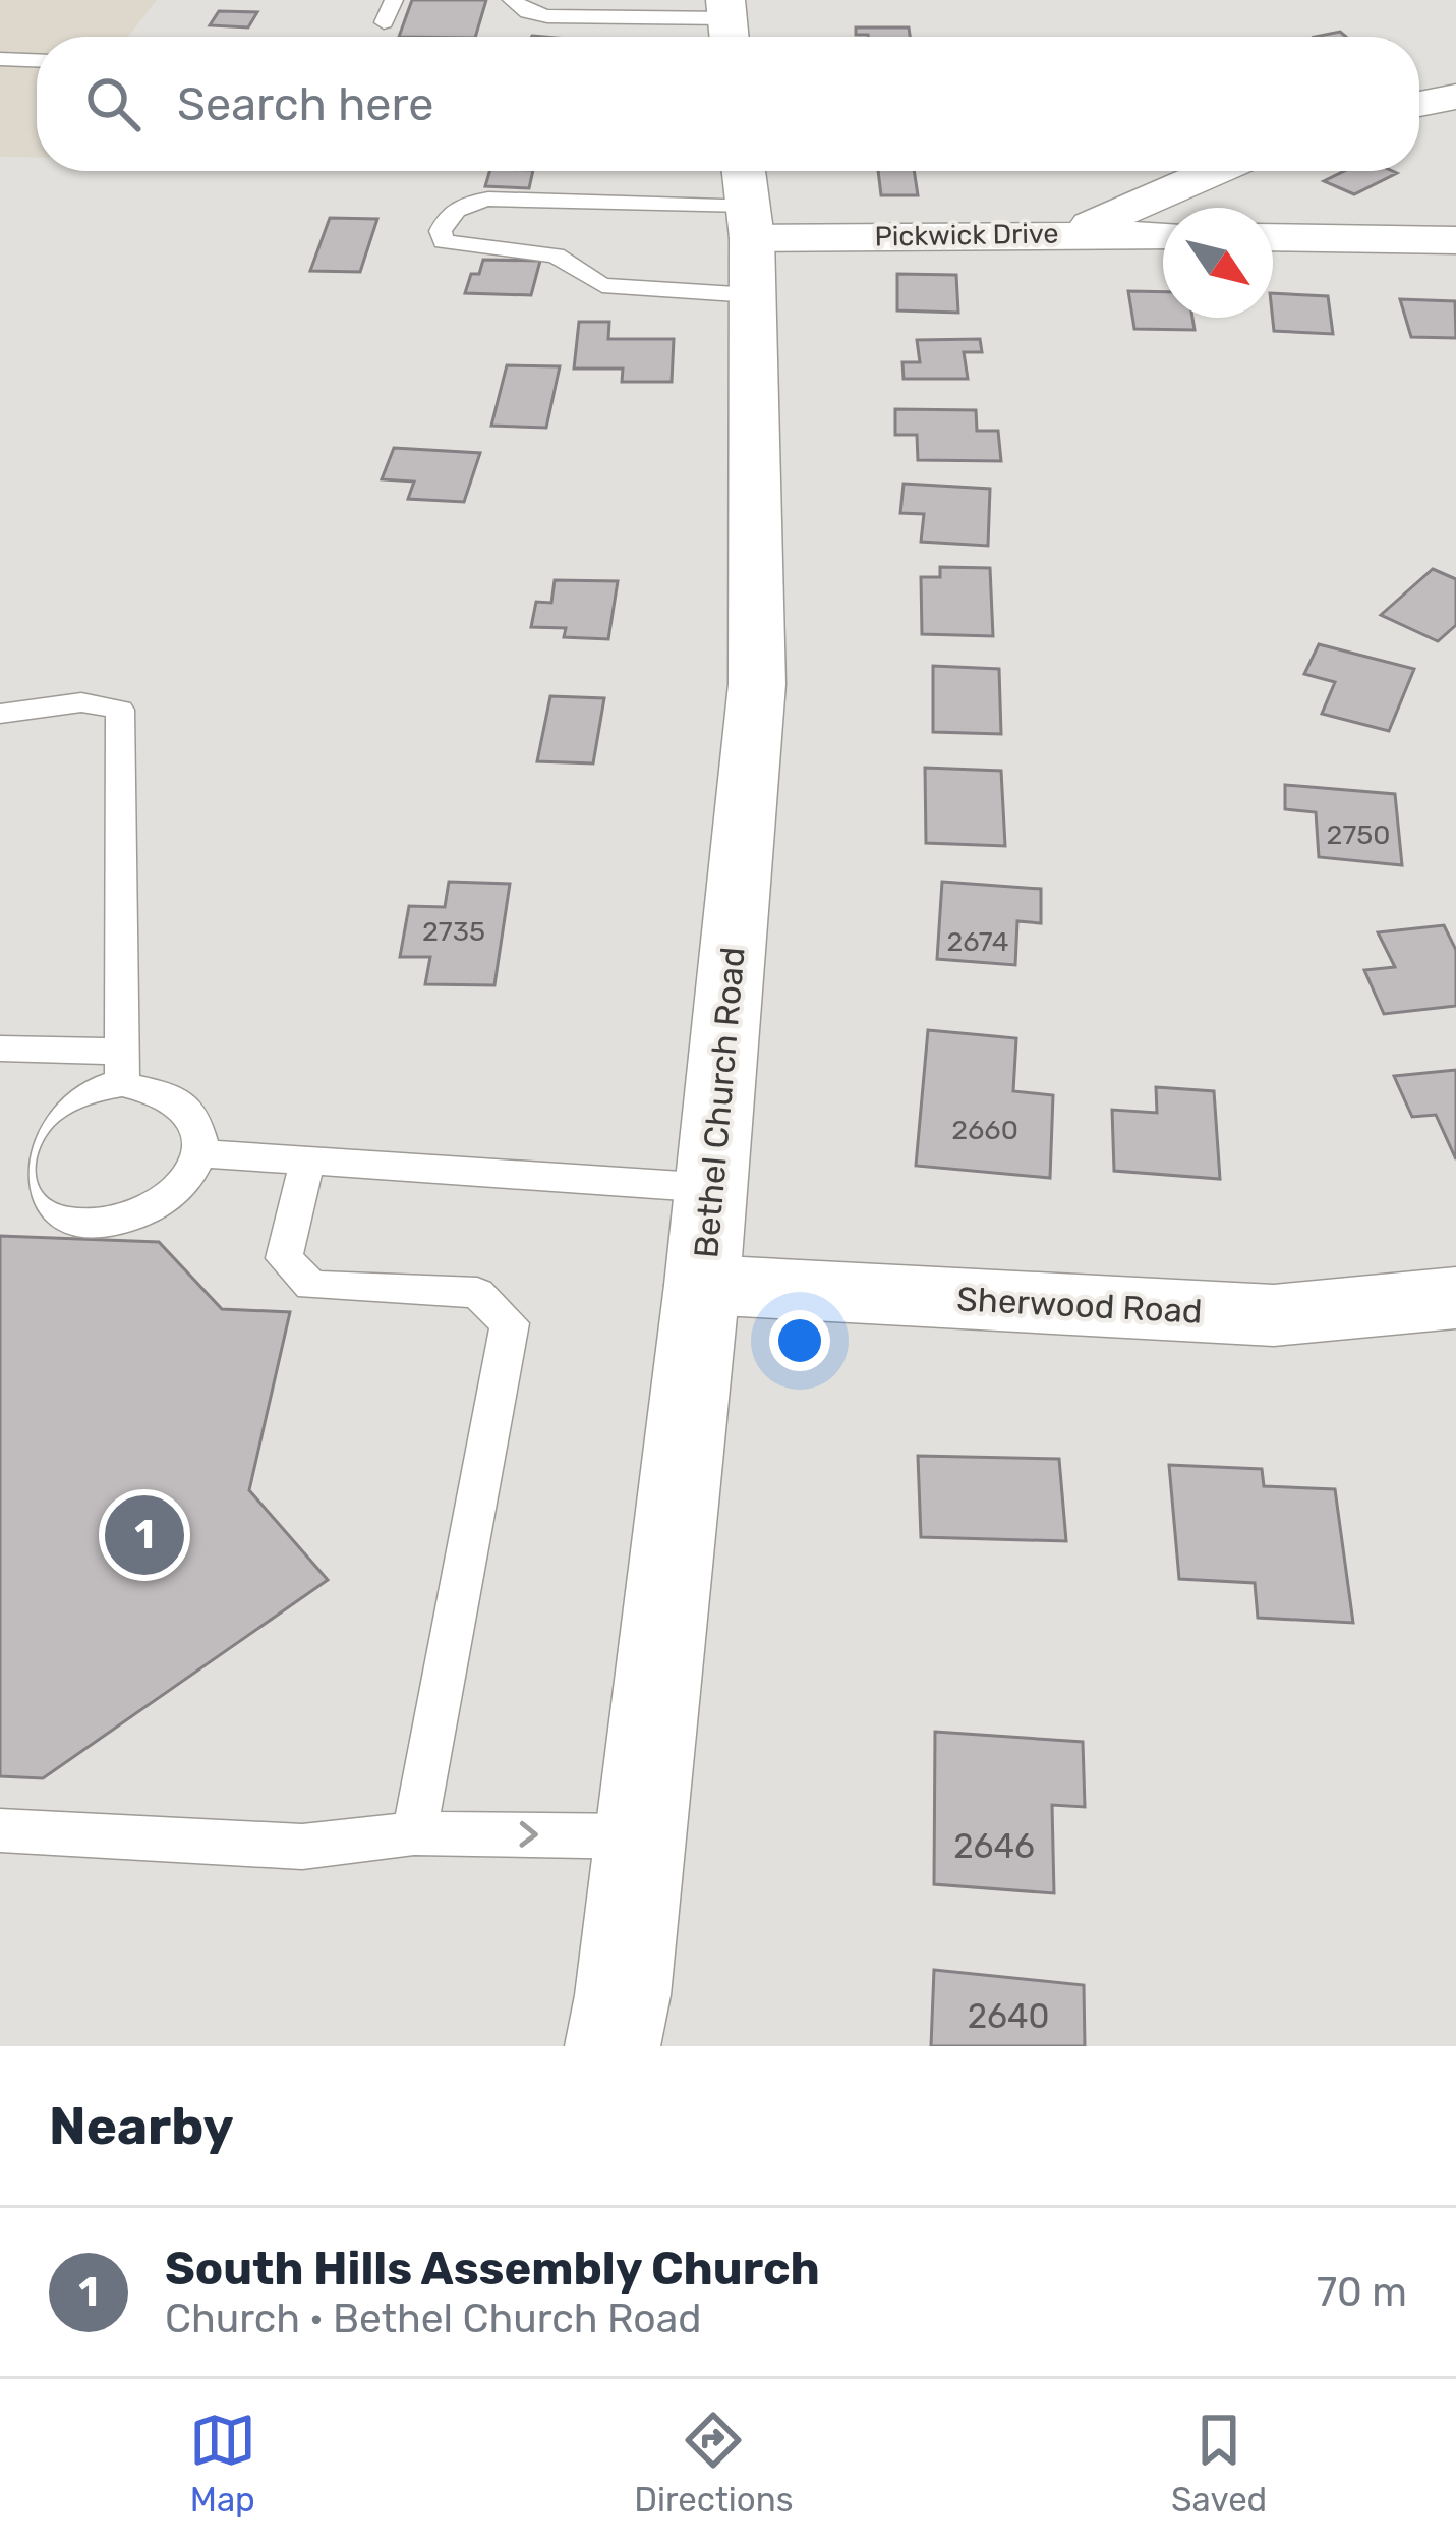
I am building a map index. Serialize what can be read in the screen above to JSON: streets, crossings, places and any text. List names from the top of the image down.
{
  "streets": {
    "street": ["Pickwick Drive", "Bethel Church Road", "Sherwood Road"]
  },
  "crossings": [
    ["Pickwick Drive", "Bethel Church Road"],
    ["Bethel Church Road", "Sherwood Road"]
  ],
  "house_numbers": [
    "2750",
    "2735",
    "2674",
    "2660",
    "2646",
    "2640"
  ],
  "north": "bottom right",
  "page": {
    "search": "Search here",
    "pins": "1",
    "heading": "Nearby",
    "list": [
      {
        "mark": "1",
        "name": "South Hills Assembly Church",
        "note": "Church · Bethel Church Road",
        "value": "70 m"
      }
    ],
    "nav": ["Map", "Directions", "Saved"]
  }
}
